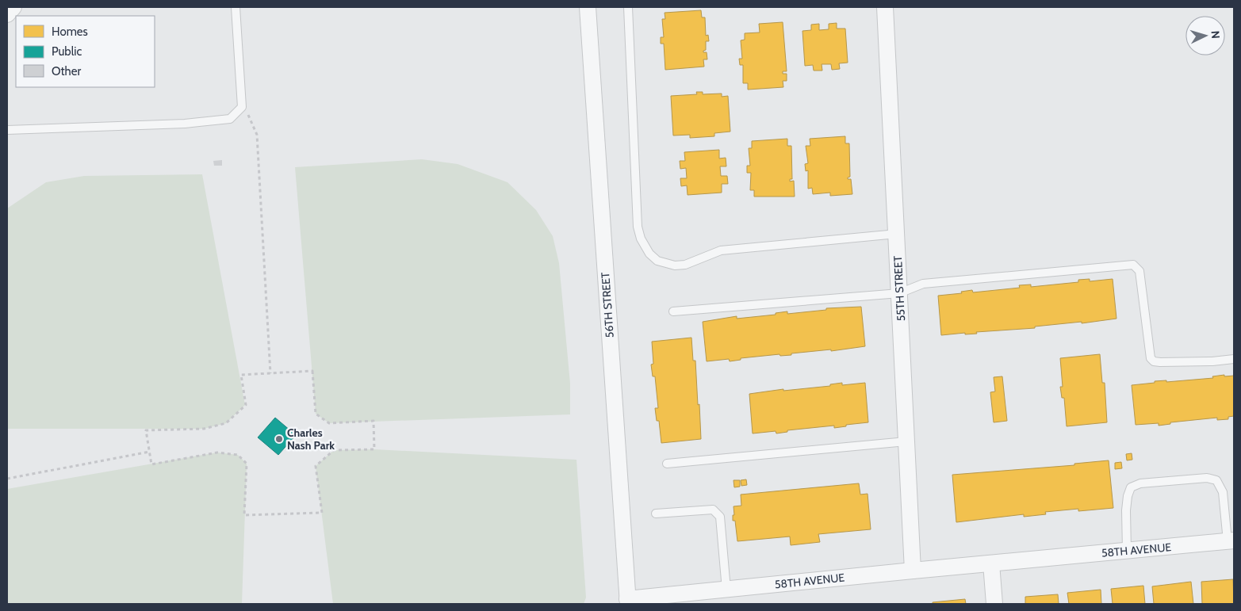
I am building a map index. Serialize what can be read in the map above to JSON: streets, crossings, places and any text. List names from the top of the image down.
{
  "streets": {
    "street": ["55TH STREET", "56TH STREET", "58TH AVENUE"]
  },
  "crossings": [
    ["55TH STREET", "58TH AVENUE"],
    ["56TH STREET", "58TH AVENUE"]
  ],
  "places": ["Charles Nash Park"],
  "legend": ["Homes", "Public", "Other"],
  "north": "right"
}
